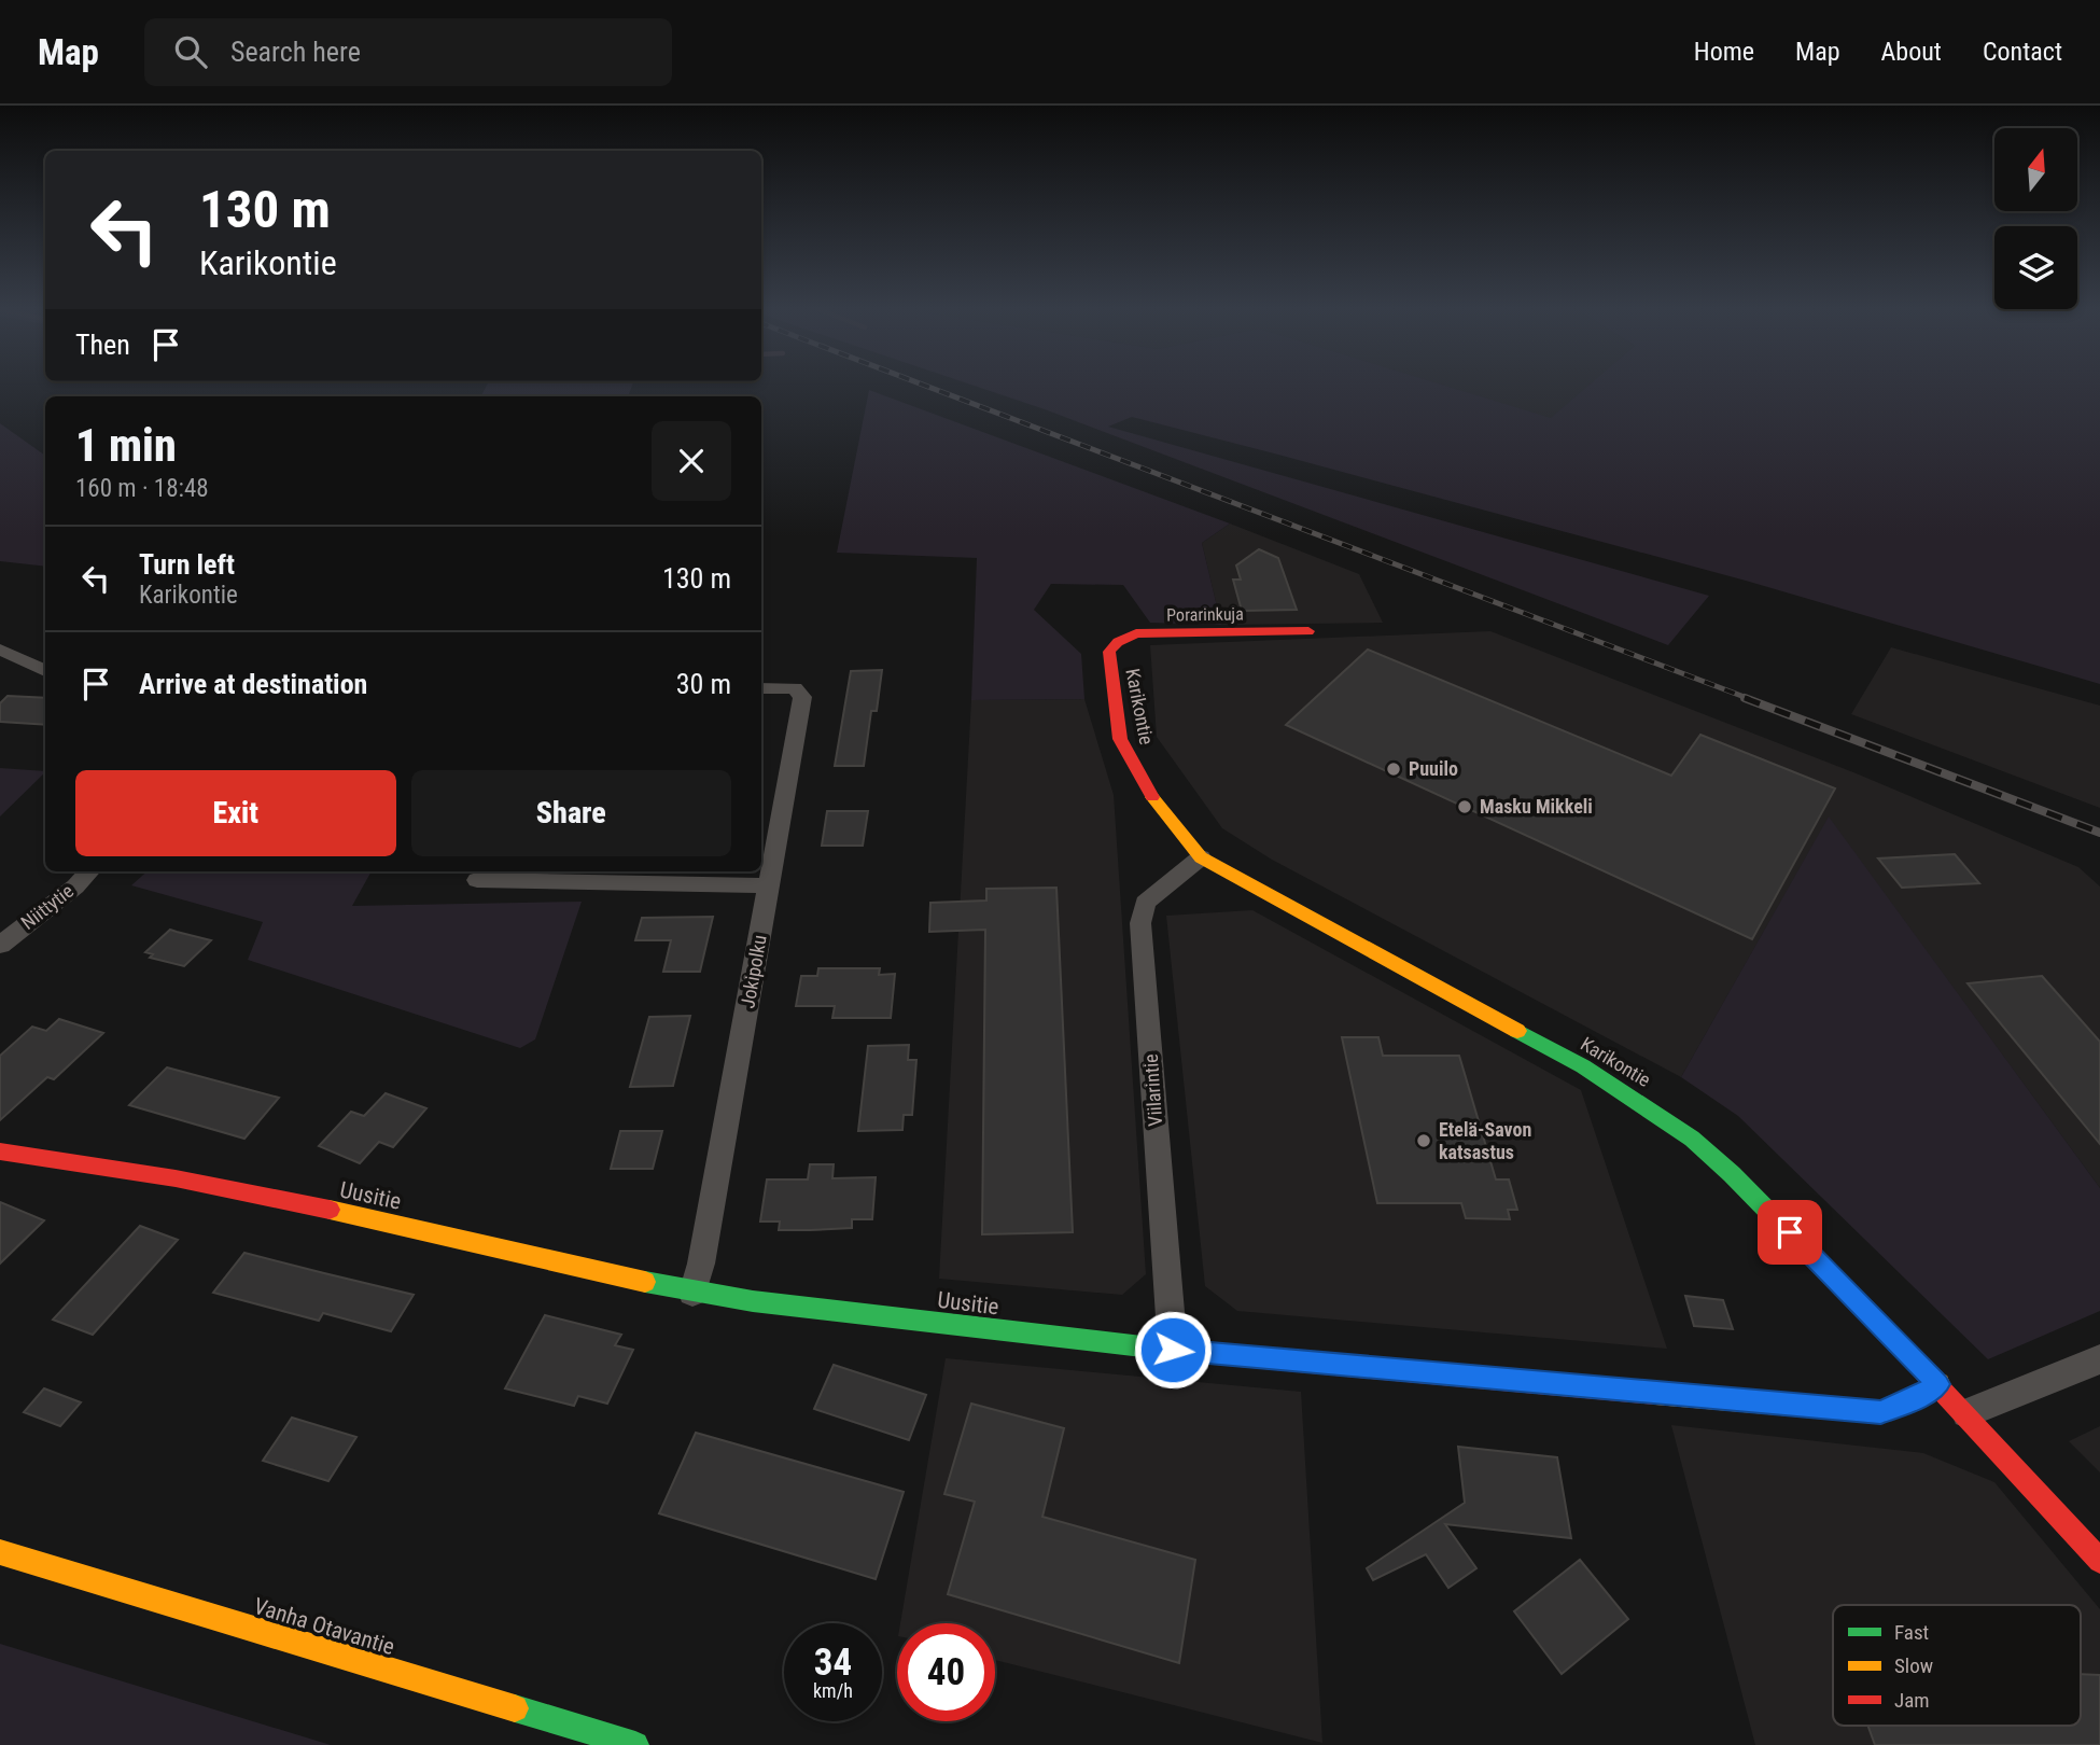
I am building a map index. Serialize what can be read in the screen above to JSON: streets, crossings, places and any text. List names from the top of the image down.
{
  "streets": {
    "street": [
      "Porarinkuja",
      "Karikontie",
      "Niittytie",
      "Jokipolku",
      "Viilarintie",
      "Uusitie",
      "Vanha Otavantie"
    ]
  },
  "crossings": [
    ["Porarinkuja", "Karikontie"],
    ["Karikontie", "Viilarintie"],
    ["Karikontie", "Uusitie"],
    ["Jokipolku", "Uusitie"],
    ["Viilarintie", "Uusitie"]
  ],
  "places": ["Puuilo", "Masku Mikkeli", "Etelä-Savon katsastus"],
  "legend": ["Fast", "Slow", "Jam"],
  "north": "top",
  "page": {
    "header": "Map",
    "search": "Search here",
    "nav": [
      "Home",
      "Map",
      "About",
      "Contact"
    ],
    "turn": ["130 m", "Karikontie"],
    "then": "Then",
    "heading": ["1 min", "160 m · 18:48"],
    "list": [
      {
        "name": "Turn left",
        "note": "Karikontie",
        "value": "130 m"
      },
      {
        "name": "Arrive at destination",
        "value": "30 m"
      }
    ],
    "buttons": ["Exit", "Share"],
    "speed": "34 km/h",
    "limit": "40"
  }
}
